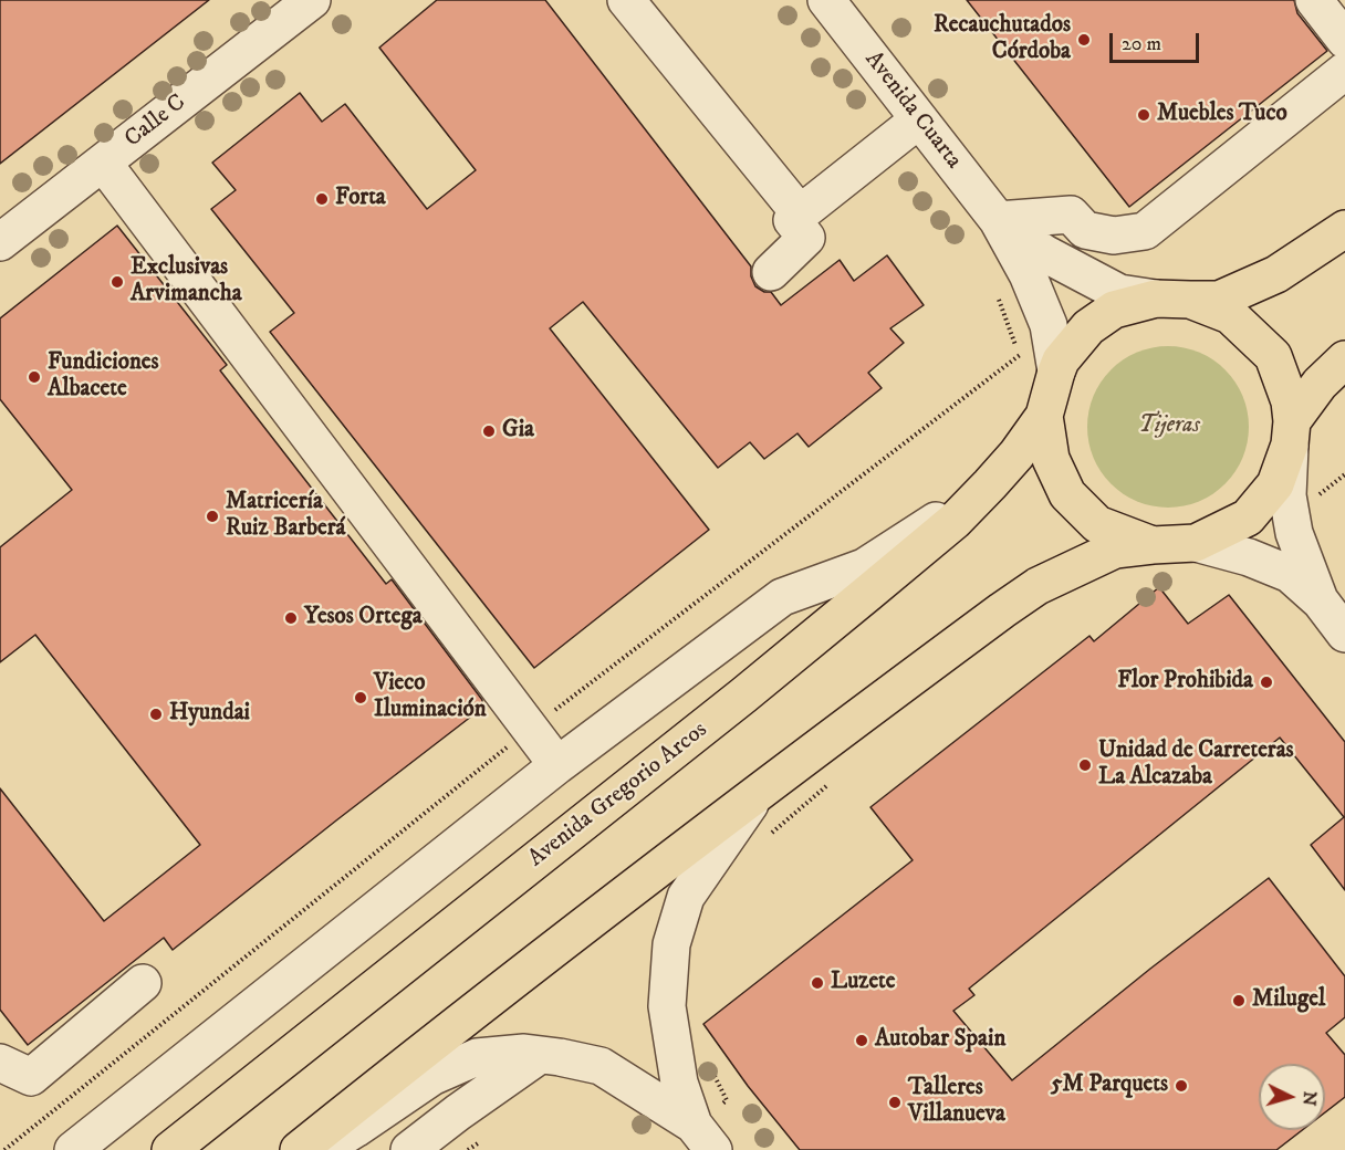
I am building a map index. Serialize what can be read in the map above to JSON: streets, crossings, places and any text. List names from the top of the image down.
{
  "streets": {
    "main road": ["Avenida Gregorio Arcos"],
    "street": ["Avenida Cuarta", "Calle C"]
  },
  "parks": ["Tijeras"],
  "places": [
    "Recauchutados Córdoba",
    "Muebles Tuco",
    "Forta",
    "Exclusivas Arvimancha",
    "Fundiciones Albacete",
    "Gia",
    "Matricería Ruiz Barberá",
    "Yesos Ortega",
    "Flor Prohibida",
    "Vieco Iluminación",
    "Hyundai",
    "Unidad de Carreteras La Alcazaba",
    "Luzete",
    "Milugel",
    "Autobar Spain",
    "5M Parquets",
    "Talleres Villanueva"
  ],
  "scale_bar": "20 m",
  "north": "right"
}
